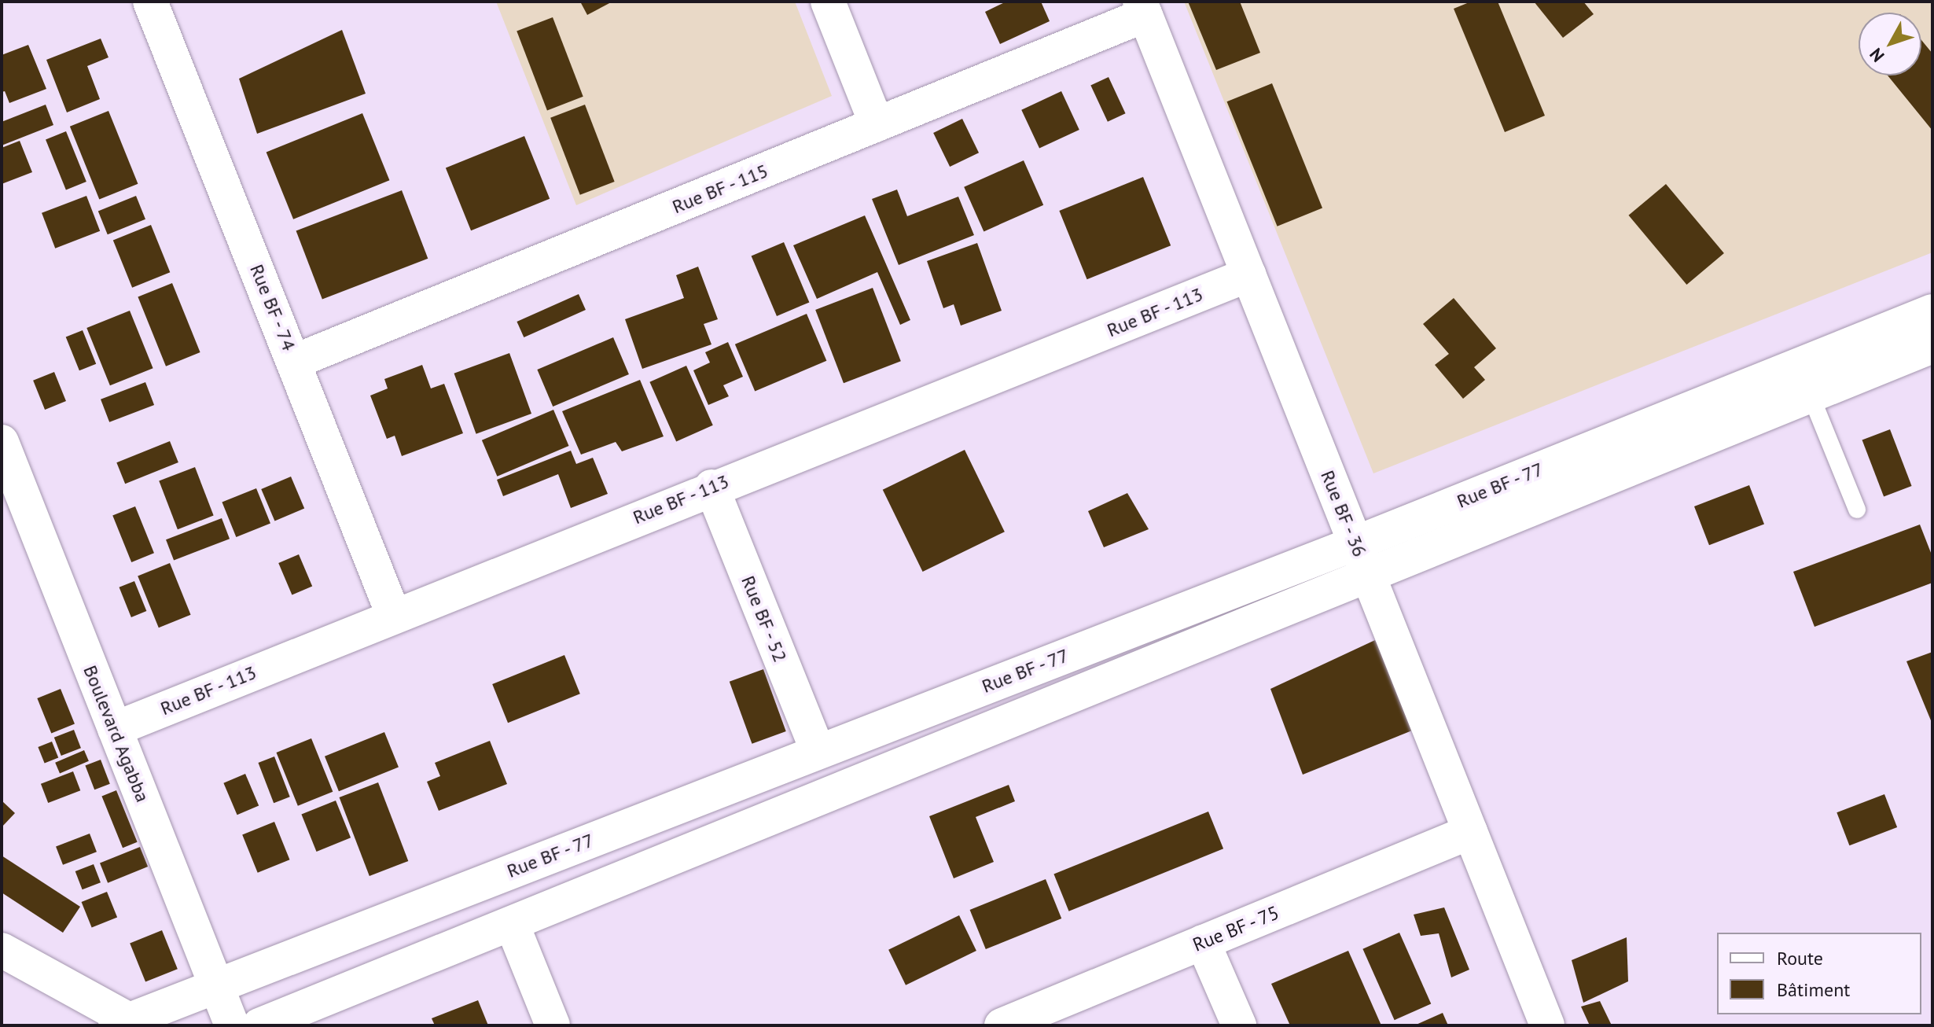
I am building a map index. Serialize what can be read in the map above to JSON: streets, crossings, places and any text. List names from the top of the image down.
{
  "streets": {
    "street": [
      "Rue BF - 115",
      "Rue BF - 74",
      "Rue BF - 113",
      "Rue BF - 77",
      "Rue BF - 36",
      "Rue BF - 52",
      "Boulevard Agabba",
      "Rue BF - 75"
    ]
  },
  "crossings": [
    ["Rue BF - 115", "Rue BF - 74"],
    ["Rue BF - 115", "Rue BF - 36"],
    ["Rue BF - 74", "Rue BF - 113"],
    ["Rue BF - 113", "Rue BF - 36"],
    ["Rue BF - 113", "Rue BF - 52"],
    ["Rue BF - 113", "Boulevard Agabba"],
    ["Rue BF - 77", "Rue BF - 36"],
    ["Rue BF - 77", "Rue BF - 52"],
    ["Rue BF - 77", "Boulevard Agabba"],
    ["Rue BF - 36", "Rue BF - 75"]
  ],
  "legend": ["Route", "Bâtiment"],
  "north": "bottom left"
}
